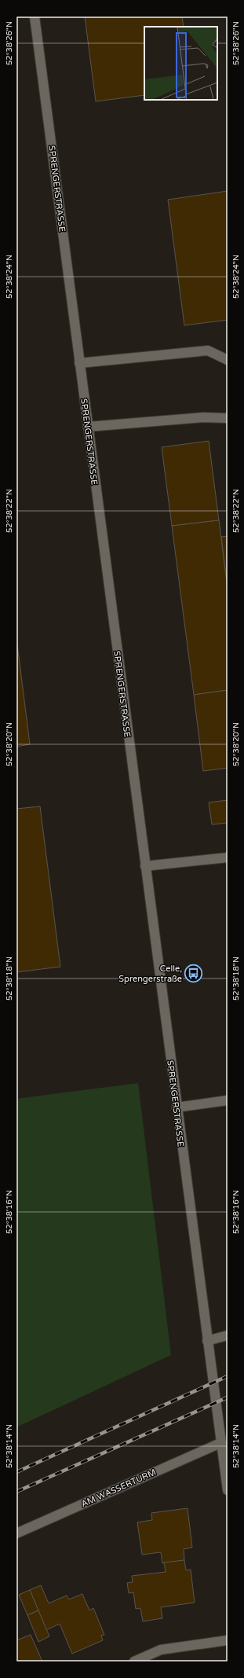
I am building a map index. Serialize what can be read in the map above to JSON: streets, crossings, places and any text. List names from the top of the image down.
{
  "streets": {
    "street": ["SPRENGERSTRASSE", "AM WASSERTURM"]
  },
  "crossings": [
    ["SPRENGERSTRASSE", "AM WASSERTURM"]
  ],
  "places": {
    "bus stop": ["Celle, Sprengerstraße"]
  },
  "coordinates": [
    "52°38'26\"N",
    "52°38'24\"N",
    "52°38'22\"N",
    "52°38'20\"N",
    "52°38'18\"N",
    "52°38'16\"N",
    "52°38'14\"N"
  ]
}
